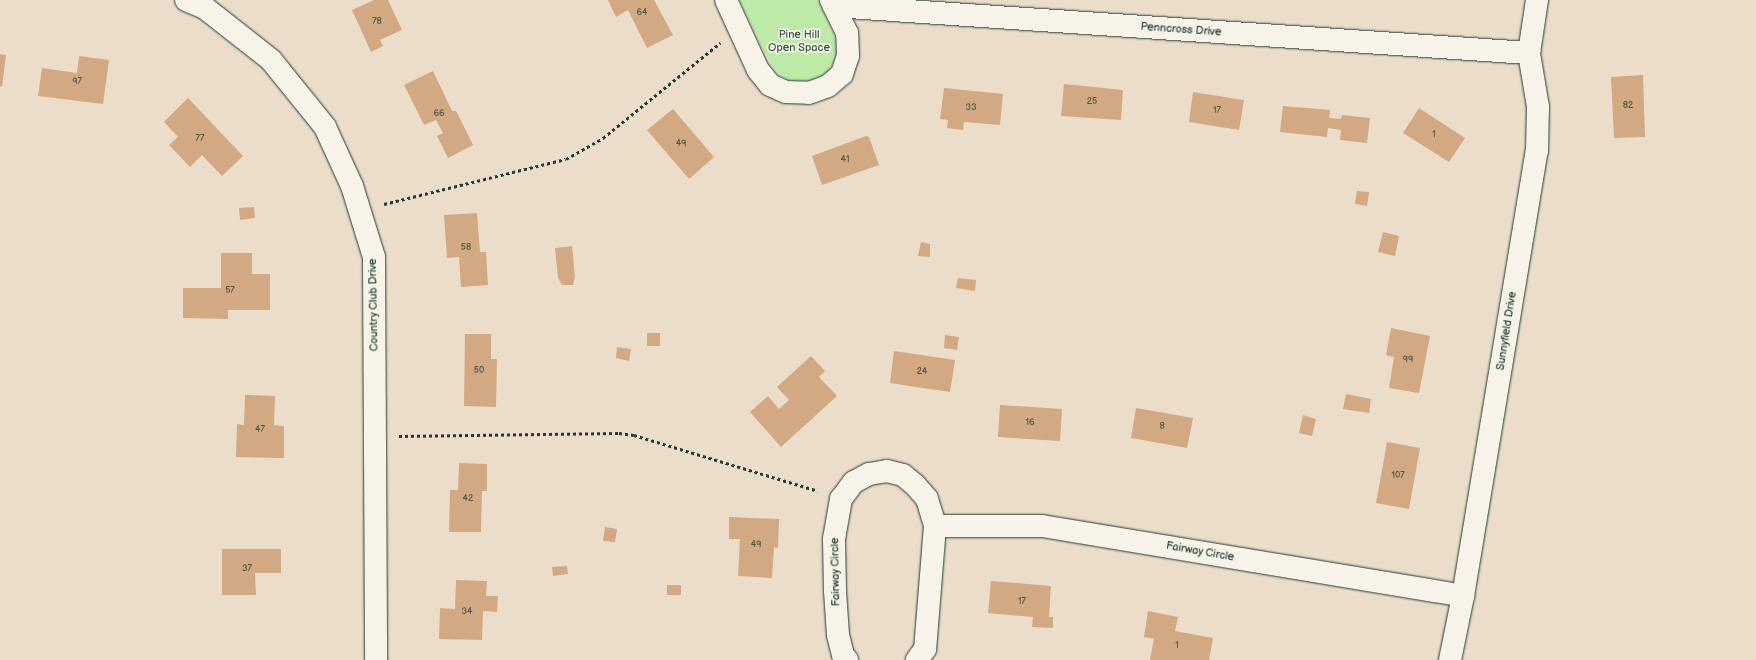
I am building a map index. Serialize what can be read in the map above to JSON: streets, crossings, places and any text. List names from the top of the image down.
{
  "streets": {
    "street": [
      "Penncross Drive",
      "Country Club Drive",
      "Sunnyfield Drive",
      "Fairway Circle"
    ]
  },
  "crossings": [
    ["Penncross Drive", "Sunnyfield Drive"],
    ["Sunnyfield Drive", "Fairway Circle"]
  ],
  "parks": ["Pine Hill Open Space"],
  "house_numbers": [
    "64",
    "78",
    "97",
    "25",
    "82",
    "33",
    "17",
    "66",
    "1",
    "77",
    "49",
    "41",
    "58",
    "57",
    "99",
    "50",
    "24",
    "16",
    "8",
    "47",
    "107",
    "42",
    "49",
    "37",
    "17",
    "34",
    "1"
  ]
}
